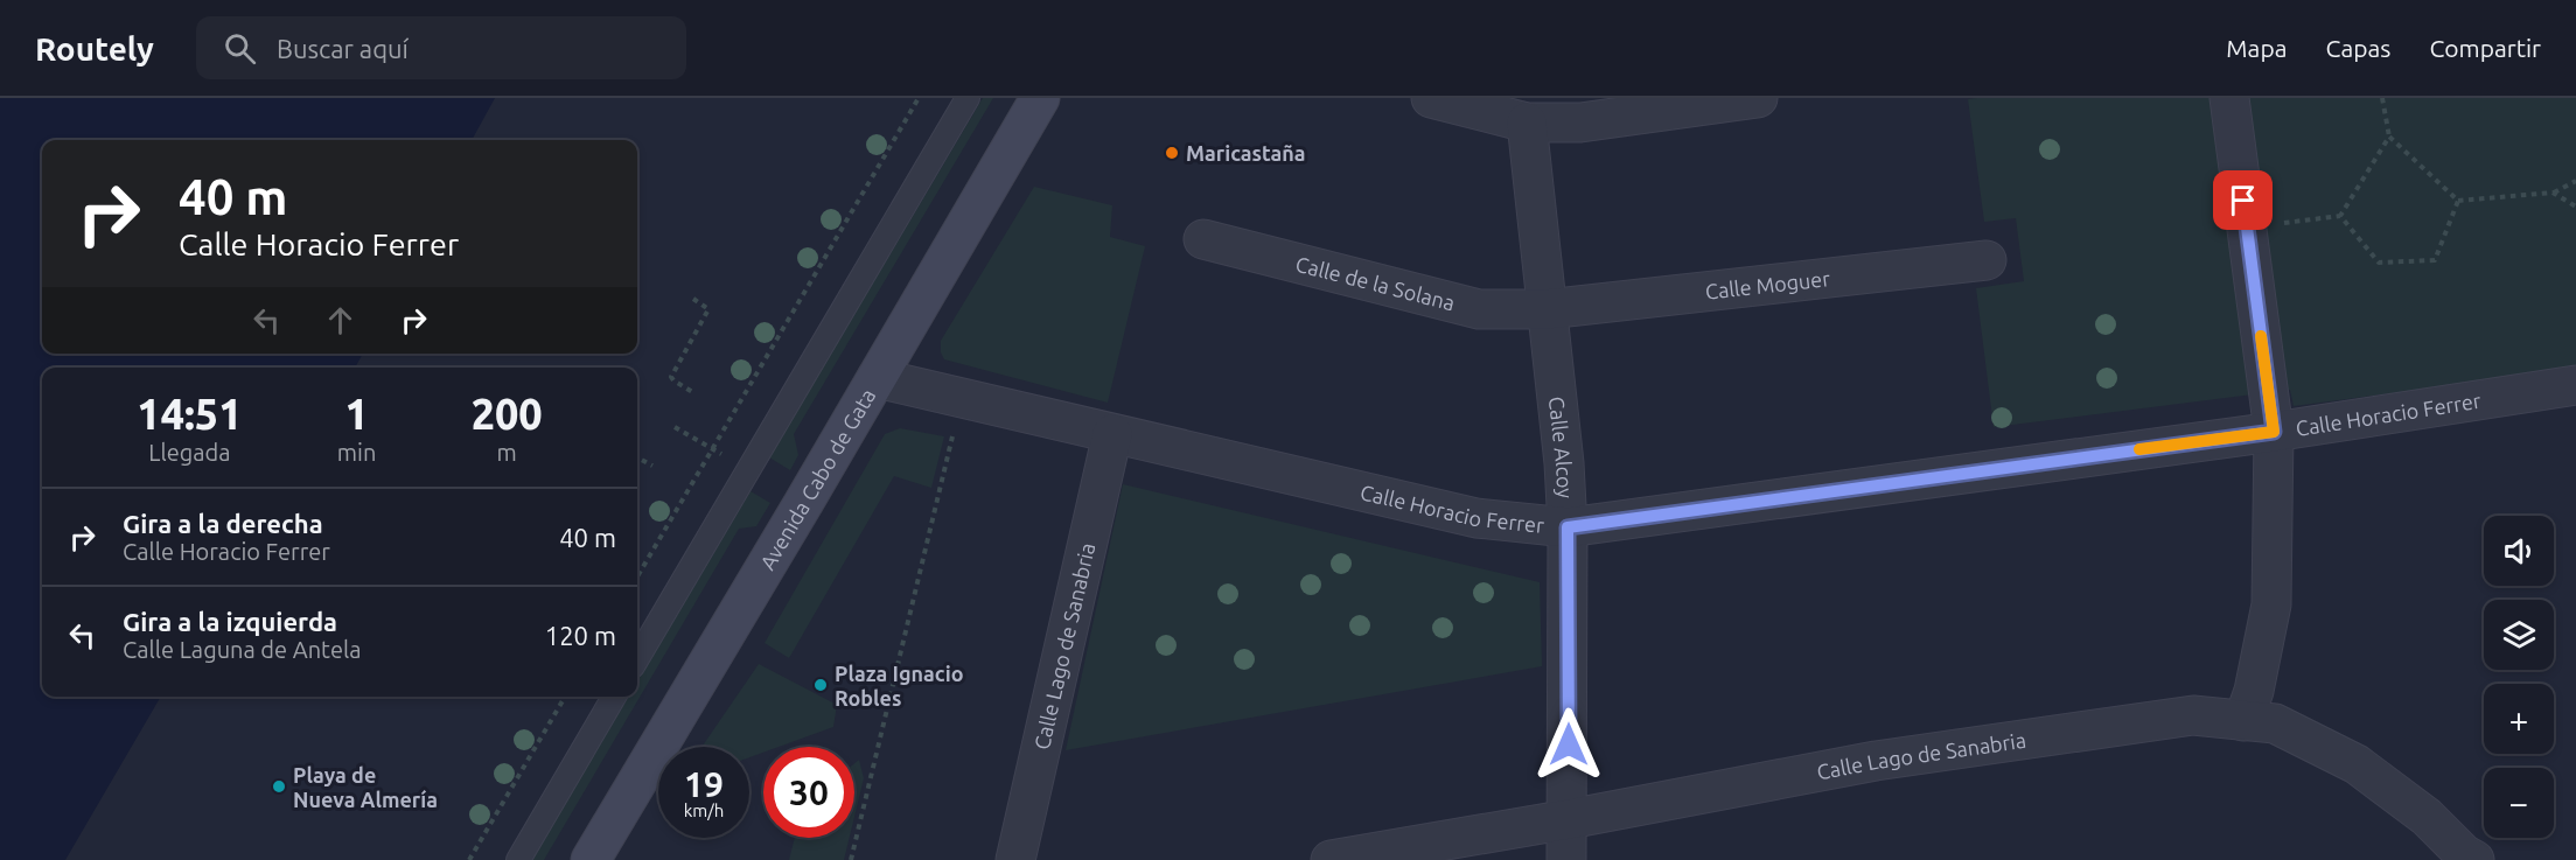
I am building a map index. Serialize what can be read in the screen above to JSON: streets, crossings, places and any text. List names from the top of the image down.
{
  "streets": {
    "main road": ["Avenida Cabo de Gata"],
    "street": [
      "Calle de la Solana",
      "Calle Moguer",
      "Calle Horacio Ferrer",
      "Calle Alcoy",
      "Calle Lago de Sanabria"
    ]
  },
  "crossings": [
    ["Calle de la Solana", "Calle Moguer"],
    ["Calle de la Solana", "Calle Alcoy"],
    ["Calle Moguer", "Calle Alcoy"],
    ["Calle Horacio Ferrer", "Calle Alcoy"],
    ["Calle Horacio Ferrer", "Avenida Cabo de Gata"],
    ["Calle Horacio Ferrer", "Calle Lago de Sanabria"],
    ["Calle Alcoy", "Calle Lago de Sanabria"]
  ],
  "places": ["Maricastaña", "Plaza Ignacio Robles", "Playa de Nueva Almería"],
  "page": {
    "header": "Routely",
    "search": "Buscar aquí",
    "nav": ["Mapa", "Capas", "Compartir"],
    "turn": ["40 m", "Calle Horacio Ferrer"],
    "eta": [
      "14:51",
      "Llegada",
      "1",
      "min",
      "200",
      "m"
    ],
    "list": [
      {
        "name": "Gira a la derecha",
        "note": "Calle Horacio Ferrer",
        "value": "40 m"
      },
      {
        "name": "Gira a la izquierda",
        "note": "Calle Laguna de Antela",
        "value": "120 m"
      }
    ],
    "map_buttons": ["+", "−"],
    "speed": "19 km/h",
    "limit": "30"
  }
}
